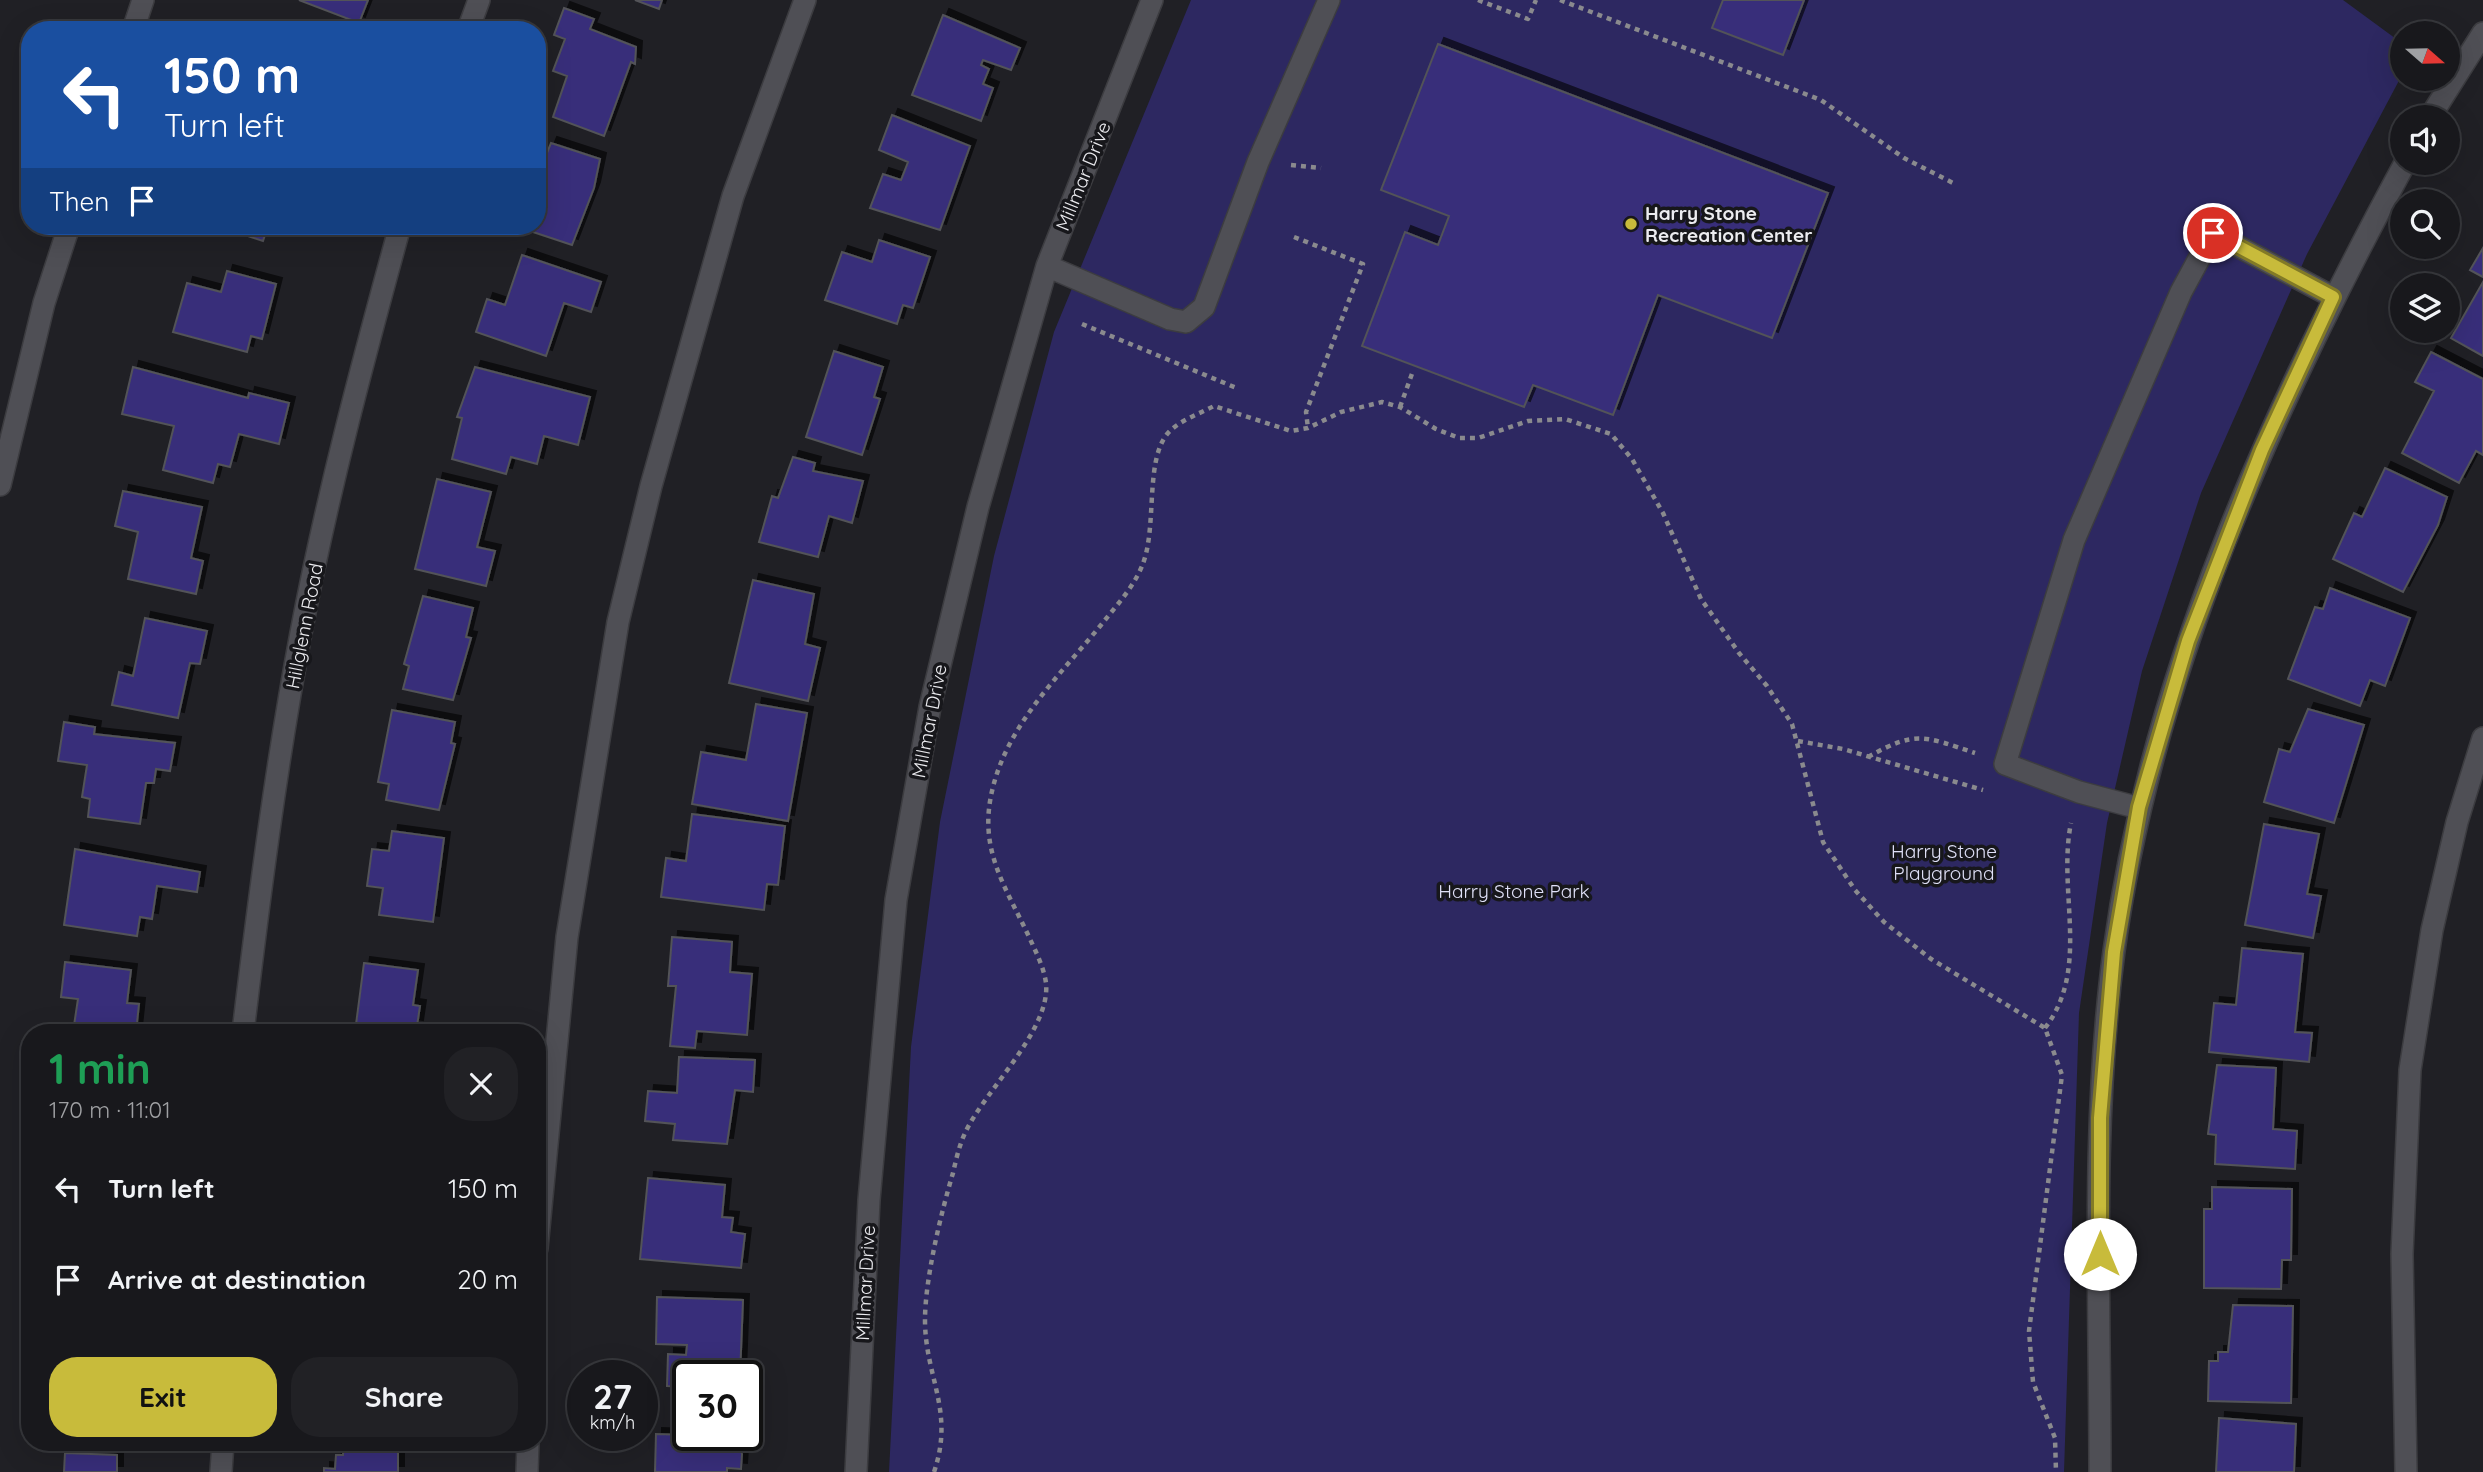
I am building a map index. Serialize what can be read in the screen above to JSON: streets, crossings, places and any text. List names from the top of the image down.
{
  "streets": {
    "street": ["Millmar Drive", "Hillglenn Road"]
  },
  "parks": ["Harry Stone Playground", "Harry Stone Park"],
  "places": ["Harry Stone Recreation Center"],
  "north": "right",
  "page": {
    "turn": ["150 m", "Turn left"],
    "then": "Then",
    "heading": ["1 min", "170 m · 11:01"],
    "list": [
      {
        "name": "Turn left",
        "value": "150 m"
      },
      {
        "name": "Arrive at destination",
        "value": "20 m"
      }
    ],
    "buttons": ["Exit", "Share"],
    "speed": "27 km/h",
    "limit": "30"
  }
}
